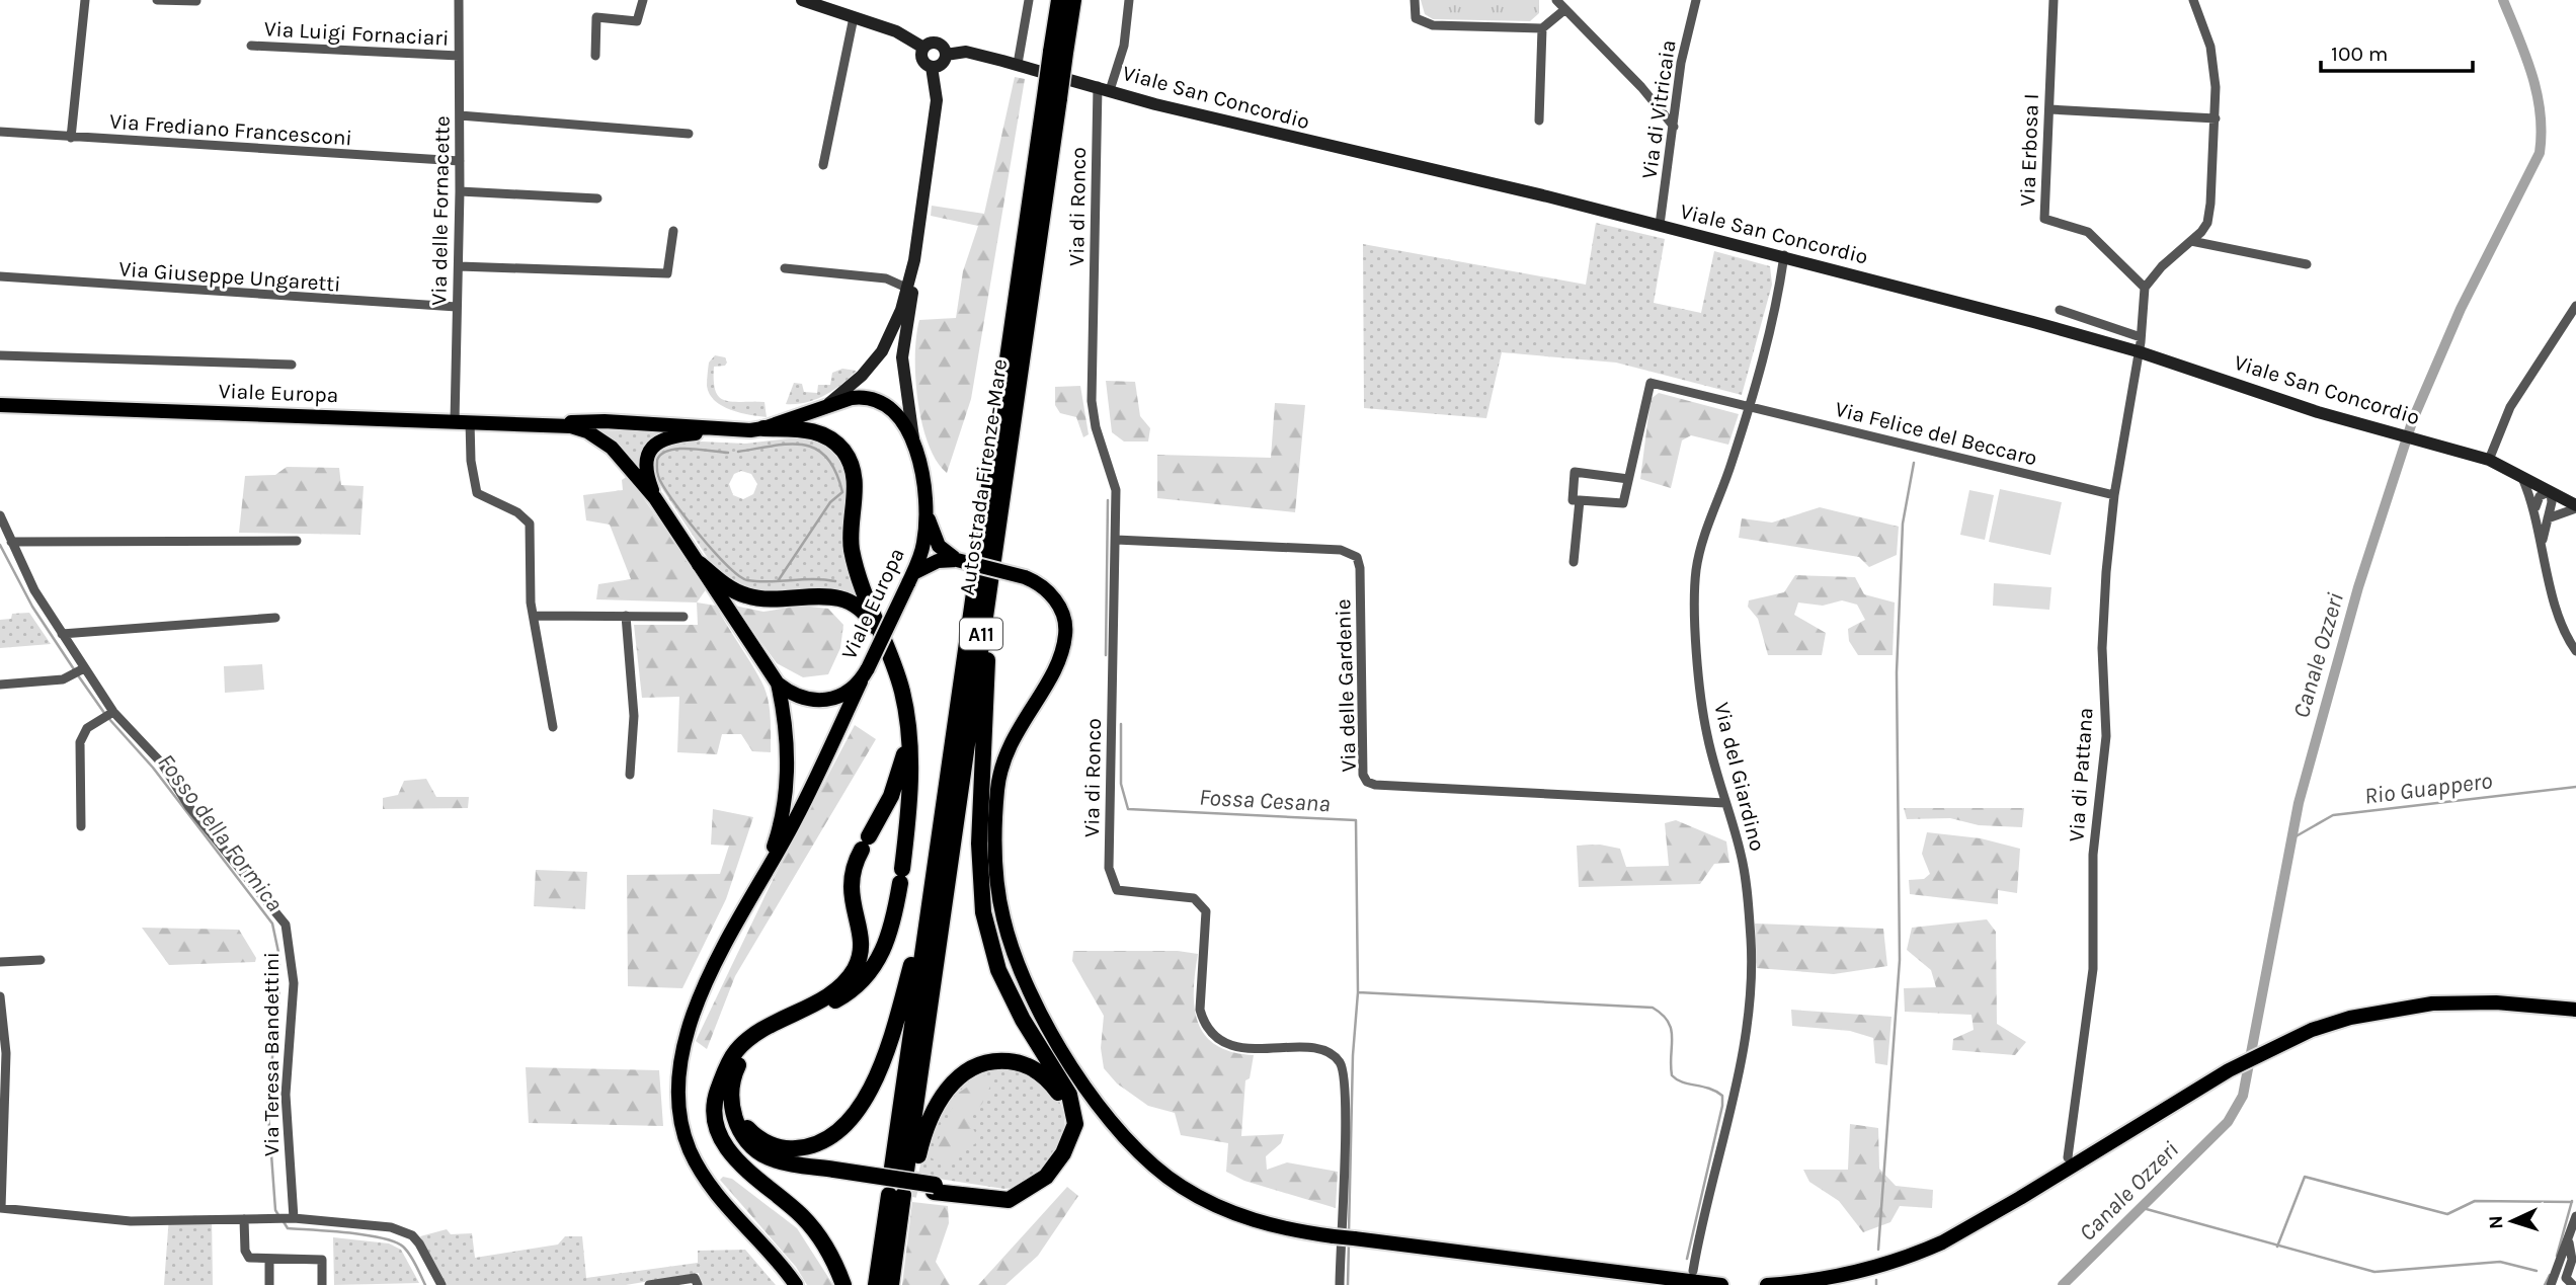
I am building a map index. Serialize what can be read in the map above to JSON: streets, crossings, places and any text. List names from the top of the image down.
{
  "streets": {
    "highway": ["Autostrada Firenze-Mare", "A11"],
    "main road": ["Viale San Concordio", "Viale Europa"],
    "street": [
      "Via Luigi Fornaciari",
      "Via di Vitricaia",
      "Via Frediano Francesconi",
      "Via Erbosa I",
      "Via di Ronco",
      "Via delle Fornacette",
      "Via Giuseppe Ungaretti",
      "Via Felice del Beccaro",
      "Via delle Gardenie",
      "Via di Pattana",
      "Via del Giardino",
      "Via Teresa Bandettini"
    ]
  },
  "crossings": [
    ["Via Luigi Fornaciari", "Via delle Fornacette"],
    ["Viale San Concordio", "Via di Vitricaia"],
    ["Viale San Concordio", "Via di Ronco"],
    ["Viale San Concordio", "Viale Europa"],
    ["Viale San Concordio", "Via di Pattana"],
    ["Viale San Concordio", "Via del Giardino"],
    ["Via Frediano Francesconi", "Via delle Fornacette"],
    ["Via Erbosa I", "Via di Pattana"],
    ["Via di Ronco", "Via delle Gardenie"],
    ["Via delle Fornacette", "Via Giuseppe Ungaretti"],
    ["Via delle Fornacette", "Viale Europa"],
    ["Via Felice del Beccaro", "Via di Pattana"],
    ["Via Felice del Beccaro", "Via del Giardino"],
    ["Via delle Gardenie", "Via del Giardino"]
  ],
  "water": [
    "Canale Ozzeri",
    "Rio Guappero",
    "Fossa Cesana",
    "Fosso della Formica"
  ],
  "scale_bar": "100 m",
  "north": "left"
}
